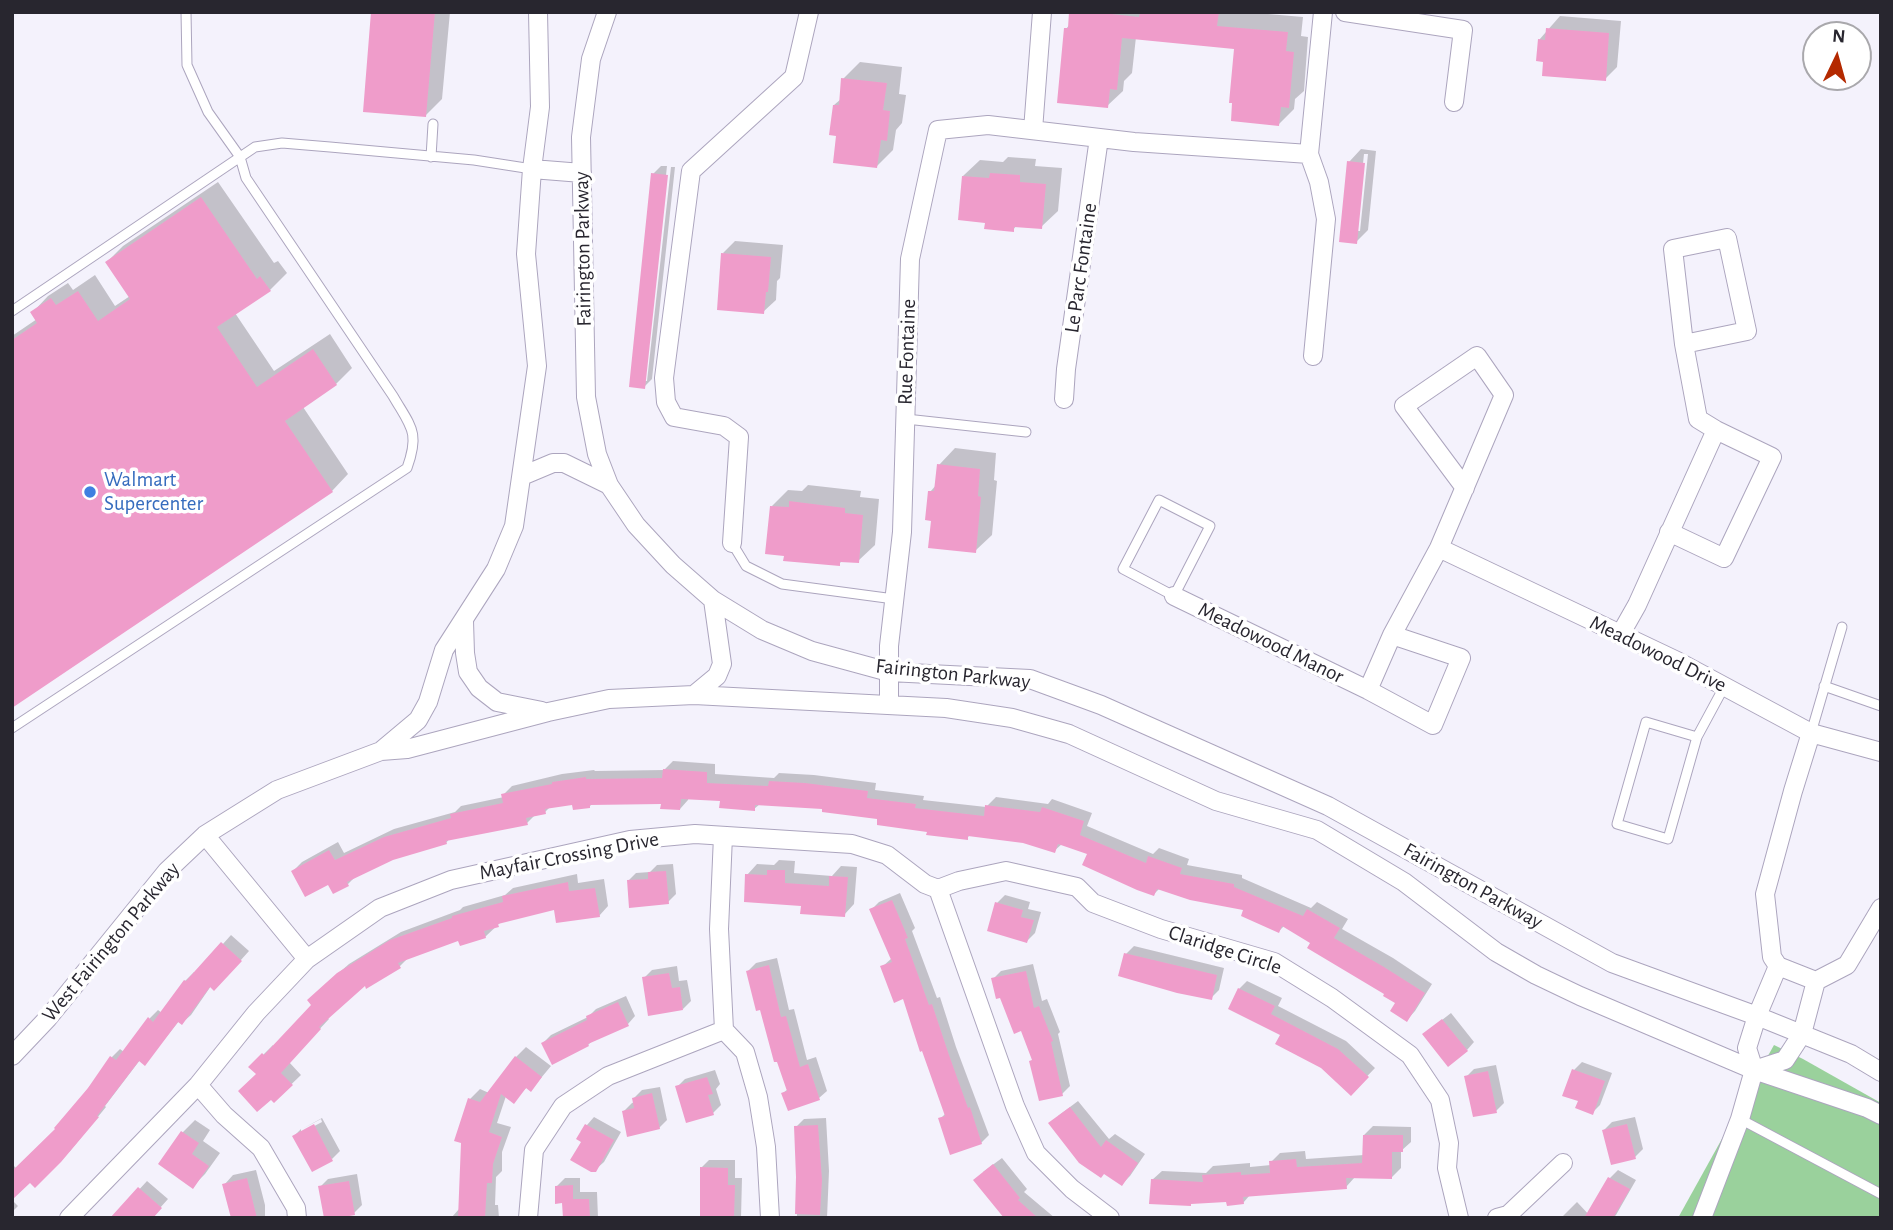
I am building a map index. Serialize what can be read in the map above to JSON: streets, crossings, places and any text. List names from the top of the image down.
{
  "streets": {
    "street": [
      "Fairington Parkway",
      "Le Parc Fontaine",
      "Rue Fontaine",
      "Meadowood Manor",
      "Meadowood Drive",
      "Mayfair Crossing Drive",
      "West Fairington Parkway",
      "Claridge Circle"
    ]
  },
  "crossings": [
    ["Fairington Parkway", "Rue Fontaine"],
    ["Fairington Parkway", "West Fairington Parkway"],
    ["Le Parc Fontaine", "Rue Fontaine"],
    ["Meadowood Manor", "Meadowood Drive"],
    ["Mayfair Crossing Drive", "Claridge Circle"]
  ],
  "places": ["Walmart Supercenter"],
  "north": "top"
}
